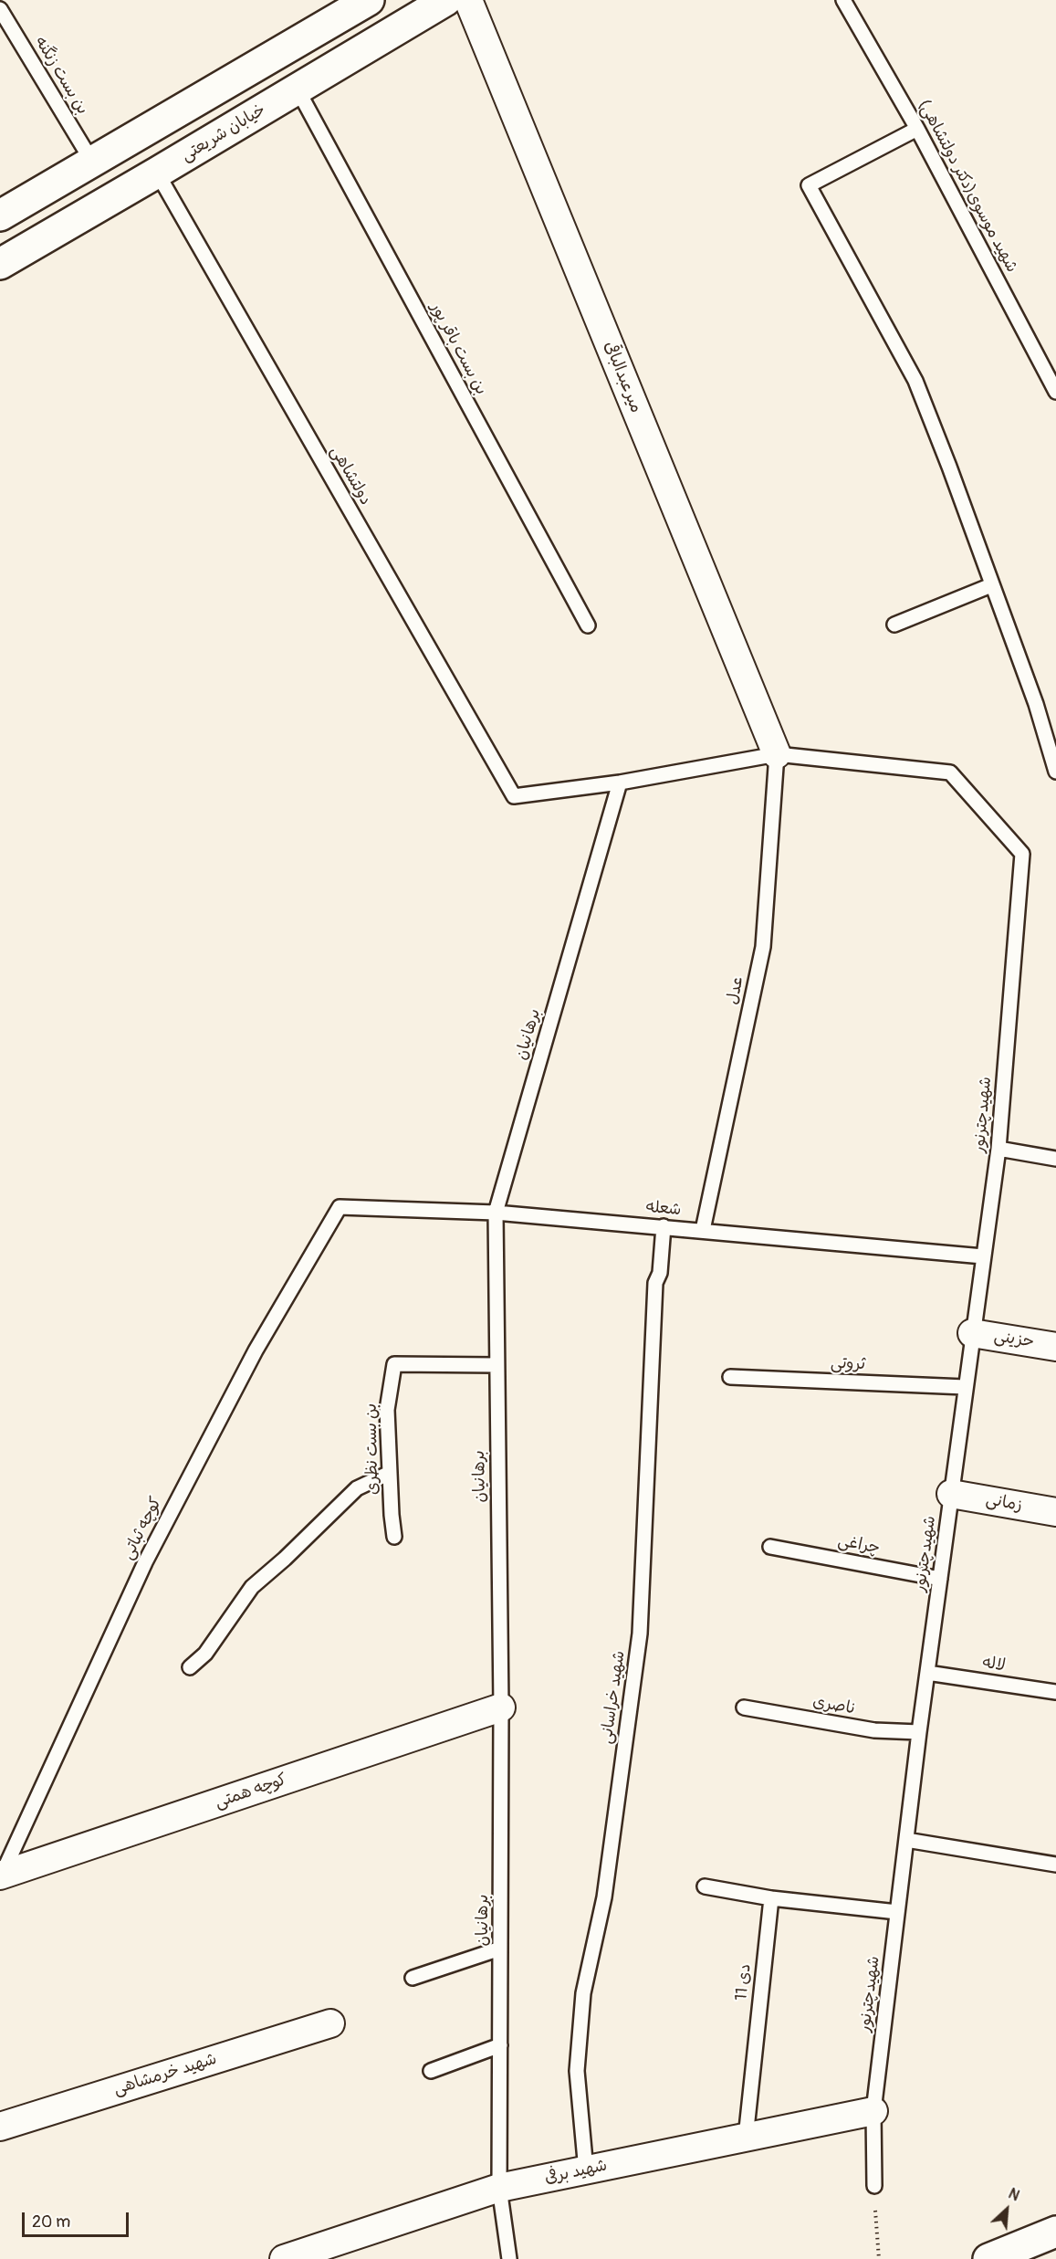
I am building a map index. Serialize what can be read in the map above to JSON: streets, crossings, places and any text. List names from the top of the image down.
{
  "streets": {
    "main road": ["خیابان شریعتی"],
    "street": [
      "میرعبدالباقی",
      "حزینی",
      "زمانی",
      "کوچه همتی",
      "شهید خرمشاهی",
      "شهید برفی"
    ],
    "lane": [
      "بن بست زنگنه",
      "شهید موسوی(دکتر دولتشاهی)",
      "بن بست باقر پور",
      "دولتشاهی",
      "عدل",
      "برهانیان",
      "شهیدچترنور",
      "شعله",
      "ثروتی",
      "بن بست نظری",
      "کوچه ثباتی",
      "چراغی",
      "لاله",
      "شهید خراسانی",
      "ناصری",
      "11 دی"
    ]
  },
  "crossings": [
    ["خیابان شریعتی", "بن بست باقر پور"],
    ["خیابان شریعتی", "دولتشاهی"],
    ["میرعبدالباقی", "عدل"],
    ["میرعبدالباقی", "شهیدچترنور"],
    ["دولتشاهی", "برهانیان"],
    ["عدل", "شهیدچترنور"],
    ["عدل", "شعله"],
    ["برهانیان", "شعله"],
    ["برهانیان", "بن بست نظری"],
    ["برهانیان", "کوچه همتی"],
    ["برهانیان", "شهید برفی"],
    ["شهیدچترنور", "شعله"],
    ["شهیدچترنور", "حزینی"],
    ["شهیدچترنور", "ثروتی"],
    ["شهیدچترنور", "زمانی"],
    ["شهیدچترنور", "چراغی"],
    ["شهیدچترنور", "لاله"],
    ["شهیدچترنور", "ناصری"],
    ["شهیدچترنور", "شهید برفی"],
    ["شعله", "کوچه ثباتی"],
    ["شعله", "شهید خراسانی"],
    ["کوچه ثباتی", "کوچه همتی"],
    ["شهید خراسانی", "شهید برفی"],
    ["11 دی", "شهید برفی"]
  ],
  "scale_bar": "20 m",
  "north": "top right"
}
